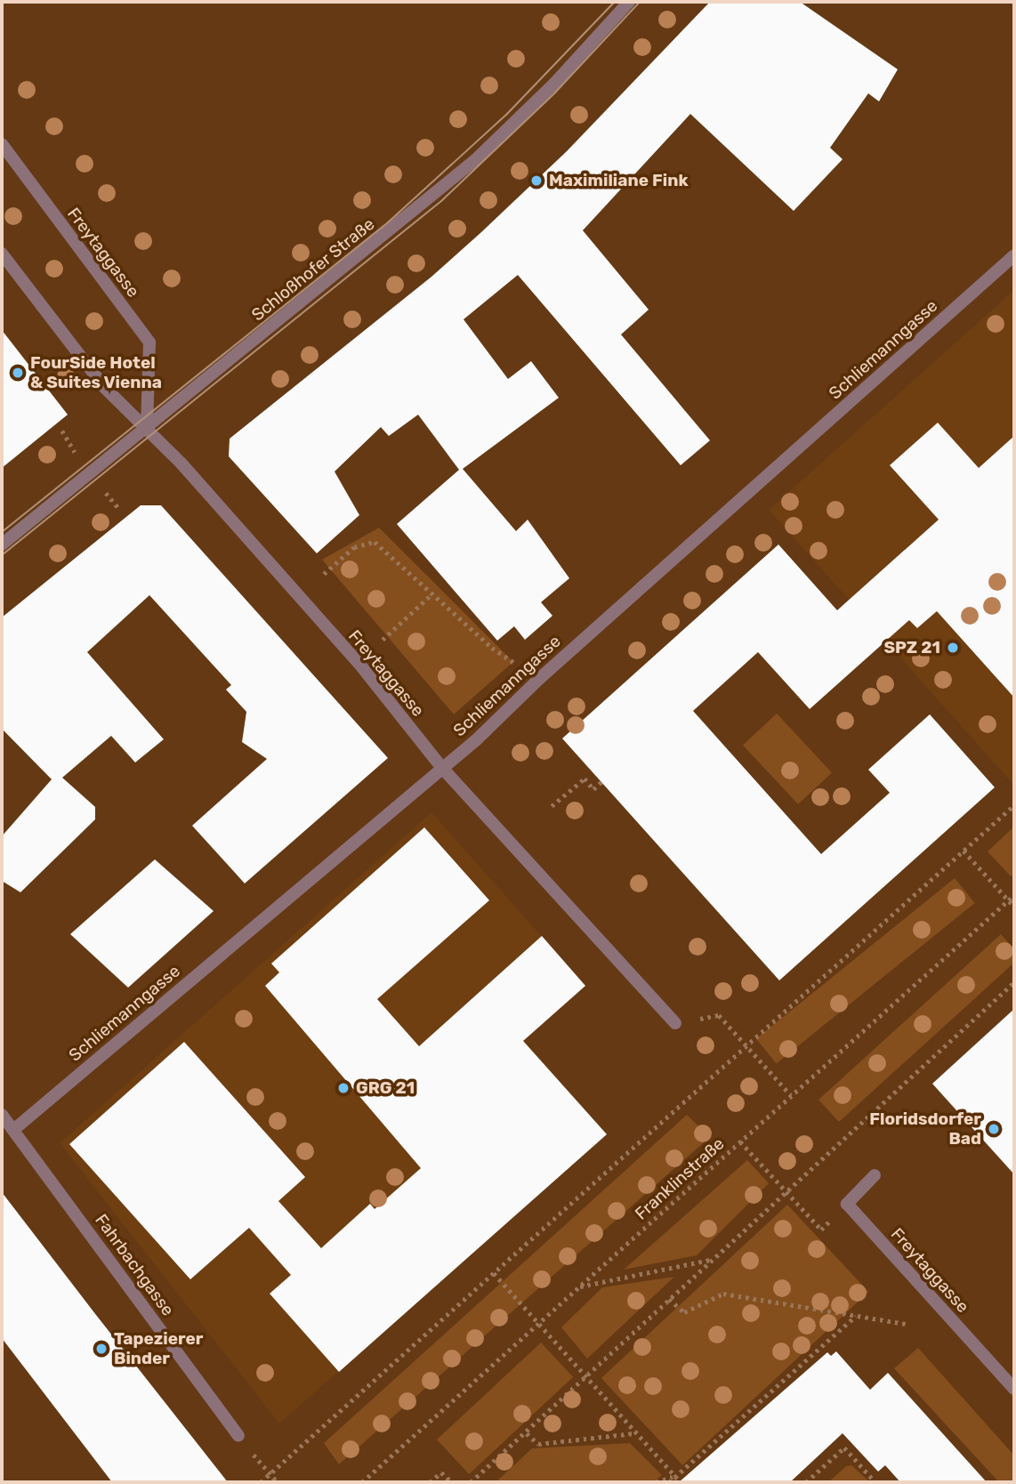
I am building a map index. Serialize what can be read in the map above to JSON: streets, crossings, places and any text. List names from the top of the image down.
{
  "streets": {
    "street": [
      "Freytaggasse",
      "Schloßhofer Straße",
      "Schliemanngasse",
      "Fahrbachgasse"
    ],
    "path": ["Franklinstraße"]
  },
  "crossings": [
    ["Freytaggasse", "Schloßhofer Straße"],
    ["Freytaggasse", "Schliemanngasse"],
    ["Schliemanngasse", "Fahrbachgasse"]
  ],
  "places": [
    "Maximiliane Fink",
    "FourSide Hotel & Suites Vienna",
    "SPZ 21",
    "GRG 21",
    "Floridsdorfer Bad",
    "Tapezierer Binder"
  ]
}
